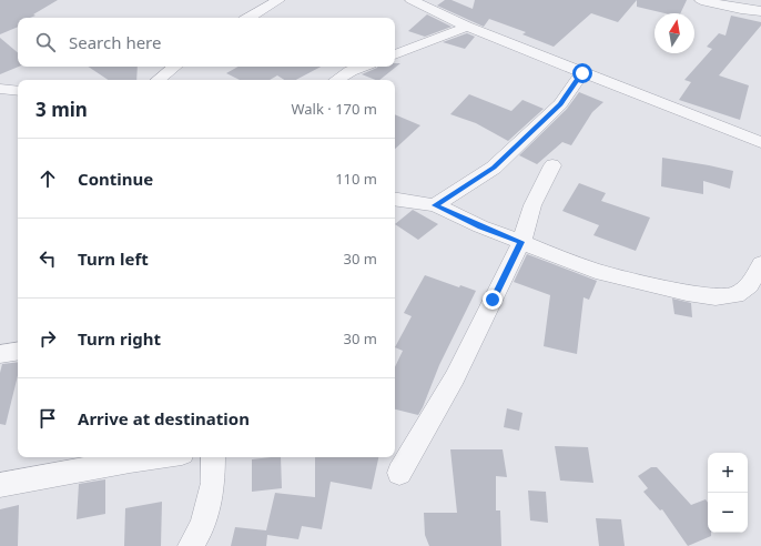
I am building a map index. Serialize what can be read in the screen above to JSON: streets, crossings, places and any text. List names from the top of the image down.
{
  "north": "top",
  "page": {
    "search": "Search here",
    "heading": ["3 min", "Walk · 170 m"],
    "list": [
      ["Continue", "110 m"],
      ["Turn left", "30 m"],
      ["Turn right", "30 m"],
      "Arrive at destination"
    ],
    "map_buttons": ["+", "−"]
  }
}
